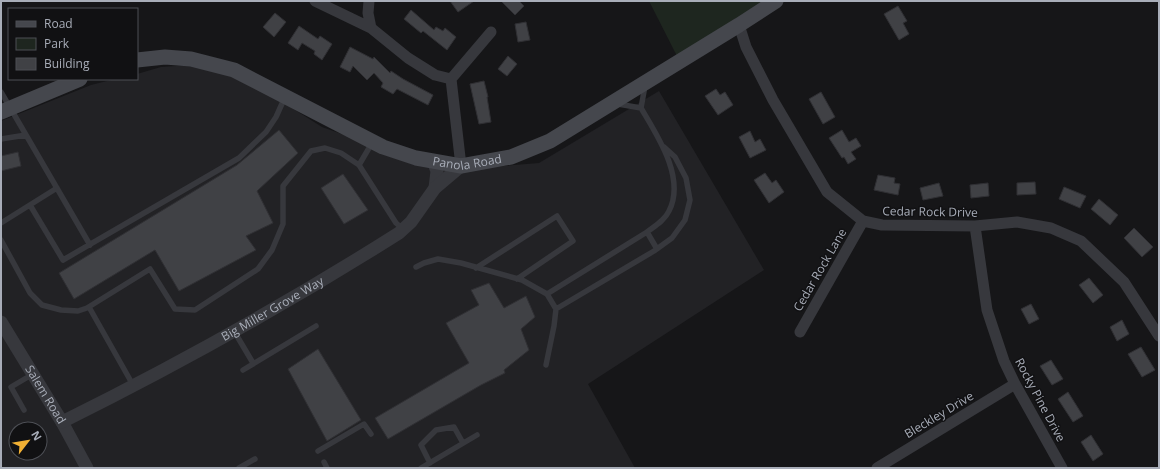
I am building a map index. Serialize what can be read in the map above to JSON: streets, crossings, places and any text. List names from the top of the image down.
{
  "streets": {
    "main road": ["Panola Road"],
    "street": [
      "Cedar Rock Drive",
      "Cedar Rock Lane",
      "Big Miller Grove Way",
      "Salem Road",
      "Rocky Pine Drive",
      "Bleckley Drive"
    ]
  },
  "crossings": [
    ["Panola Road", "Cedar Rock Drive"],
    ["Panola Road", "Big Miller Grove Way"],
    ["Cedar Rock Drive", "Cedar Rock Lane"],
    ["Cedar Rock Drive", "Rocky Pine Drive"],
    ["Big Miller Grove Way", "Salem Road"],
    ["Rocky Pine Drive", "Bleckley Drive"]
  ],
  "legend": ["Road", "Park", "Building"],
  "north": "top right"
}
